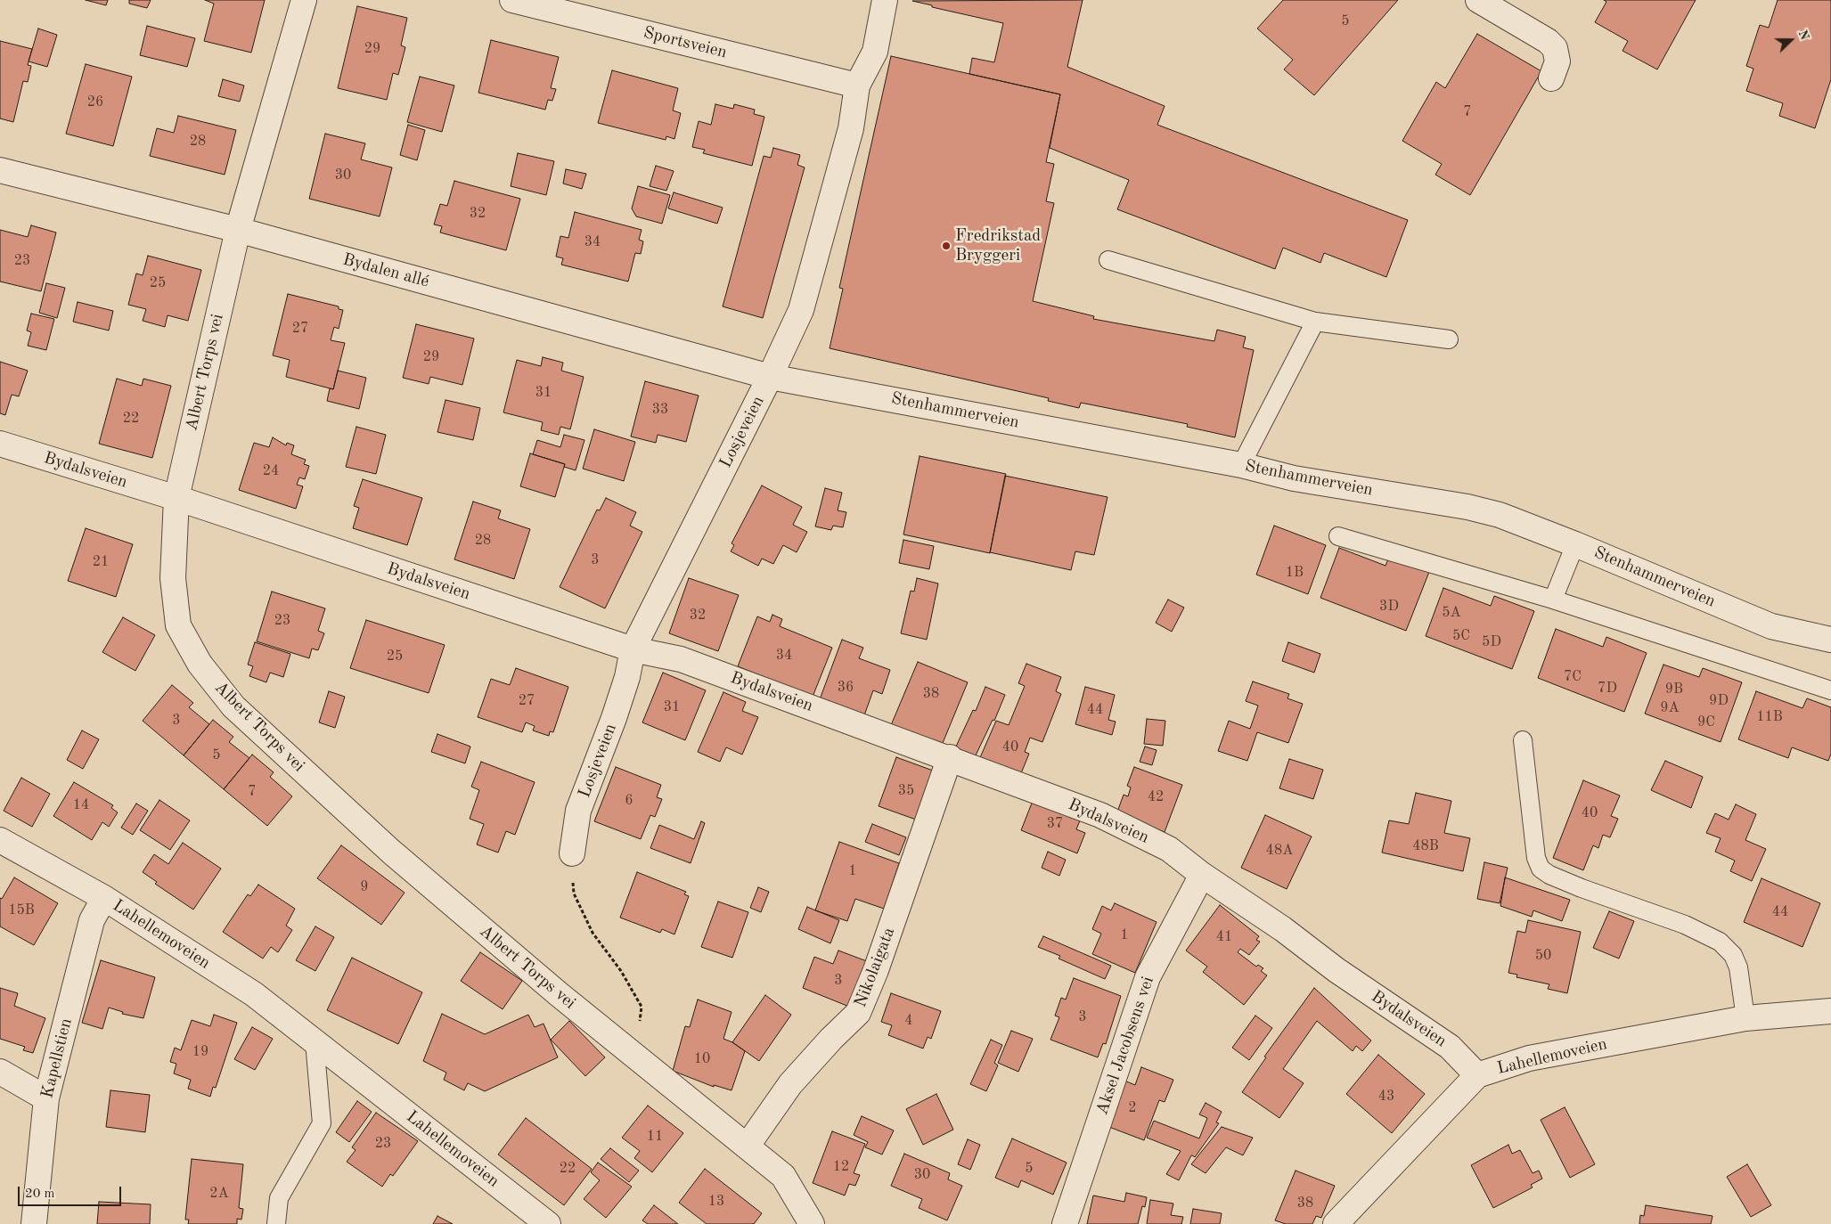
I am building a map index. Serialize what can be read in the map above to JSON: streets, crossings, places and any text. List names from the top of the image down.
{
  "streets": {
    "street": [
      "Sportsveien",
      "Bydalen allé",
      "Albert Torps vei",
      "Stenhammerveien",
      "Losjeveien",
      "Bydalsveien",
      "Lahellemoveien",
      "Nikolaigata",
      "Aksel Jacobsens vei",
      "Kapellstien"
    ]
  },
  "crossings": [
    ["Sportsveien", "Losjeveien"],
    ["Bydalen allé", "Albert Torps vei"],
    ["Bydalen allé", "Stenhammerveien"],
    ["Bydalen allé", "Losjeveien"],
    ["Albert Torps vei", "Bydalsveien"],
    ["Albert Torps vei", "Nikolaigata"],
    ["Stenhammerveien", "Losjeveien"],
    ["Losjeveien", "Bydalsveien"],
    ["Bydalsveien", "Lahellemoveien"],
    ["Bydalsveien", "Nikolaigata"],
    ["Bydalsveien", "Aksel Jacobsens vei"],
    ["Lahellemoveien", "Kapellstien"]
  ],
  "places": ["Fredrikstad Bryggeri"],
  "house_numbers": [
    "5",
    "29",
    "26",
    "7",
    "28",
    "30",
    "32",
    "34",
    "23",
    "25",
    "27",
    "29",
    "31",
    "33",
    "22",
    "24",
    "28",
    "3",
    "21",
    "1B",
    "3D",
    "5A",
    "32",
    "23",
    "5C",
    "5D",
    "34",
    "25",
    "7C",
    "36",
    "7D",
    "9B",
    "38",
    "27",
    "9D",
    "31",
    "9A",
    "44",
    "11B",
    "3",
    "9C",
    "40",
    "5",
    "35",
    "7",
    "42",
    "6",
    "14",
    "40",
    "37",
    "48B",
    "48A",
    "1",
    "9",
    "15B",
    "44",
    "1",
    "41",
    "50",
    "3",
    "3",
    "4",
    "19",
    "10",
    "43",
    "2",
    "11",
    "23",
    "12",
    "22",
    "5",
    "30",
    "2A",
    "13",
    "38"
  ],
  "scale_bar": "20 m",
  "north": "right"
}
